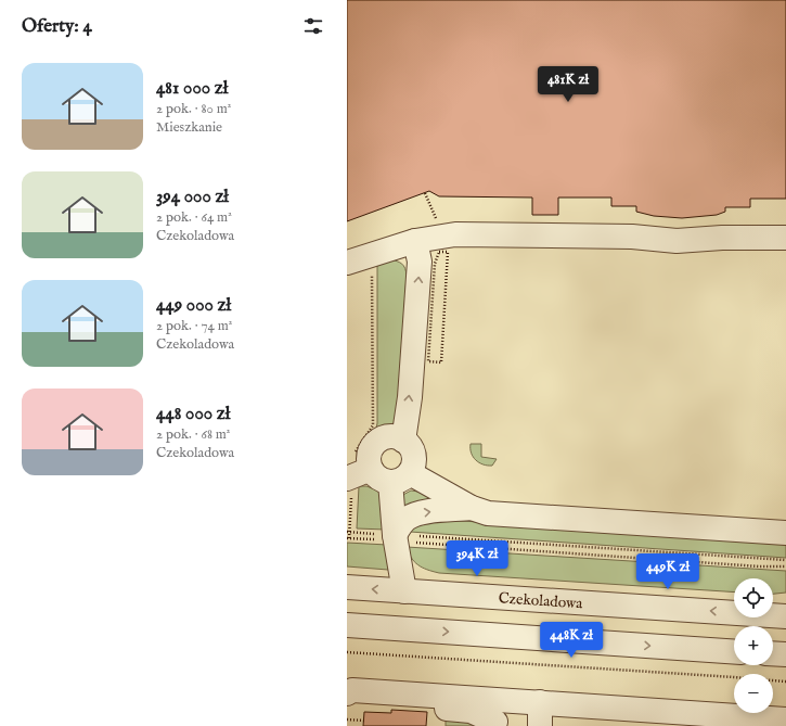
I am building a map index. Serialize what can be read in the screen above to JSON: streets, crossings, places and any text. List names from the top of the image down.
{
  "streets": {
    "street": ["Czekoladowa"]
  },
  "page": {
    "heading": "Oferty: 4",
    "list": [
      {
        "name": "481 000 zł",
        "note": "2 pok. · 80 m² · Mieszkanie"
      },
      {
        "name": "394 000 zł",
        "note": "2 pok. · 64 m² · Czekoladowa"
      },
      {
        "name": "449 000 zł",
        "note": "2 pok. · 74 m² · Czekoladowa"
      },
      {
        "name": "448 000 zł",
        "note": "2 pok. · 68 m² · Czekoladowa"
      }
    ],
    "price": [
      "481K zł",
      "394K zł",
      "449K zł",
      "448K zł"
    ],
    "map_buttons": ["+", "−"]
  }
}
